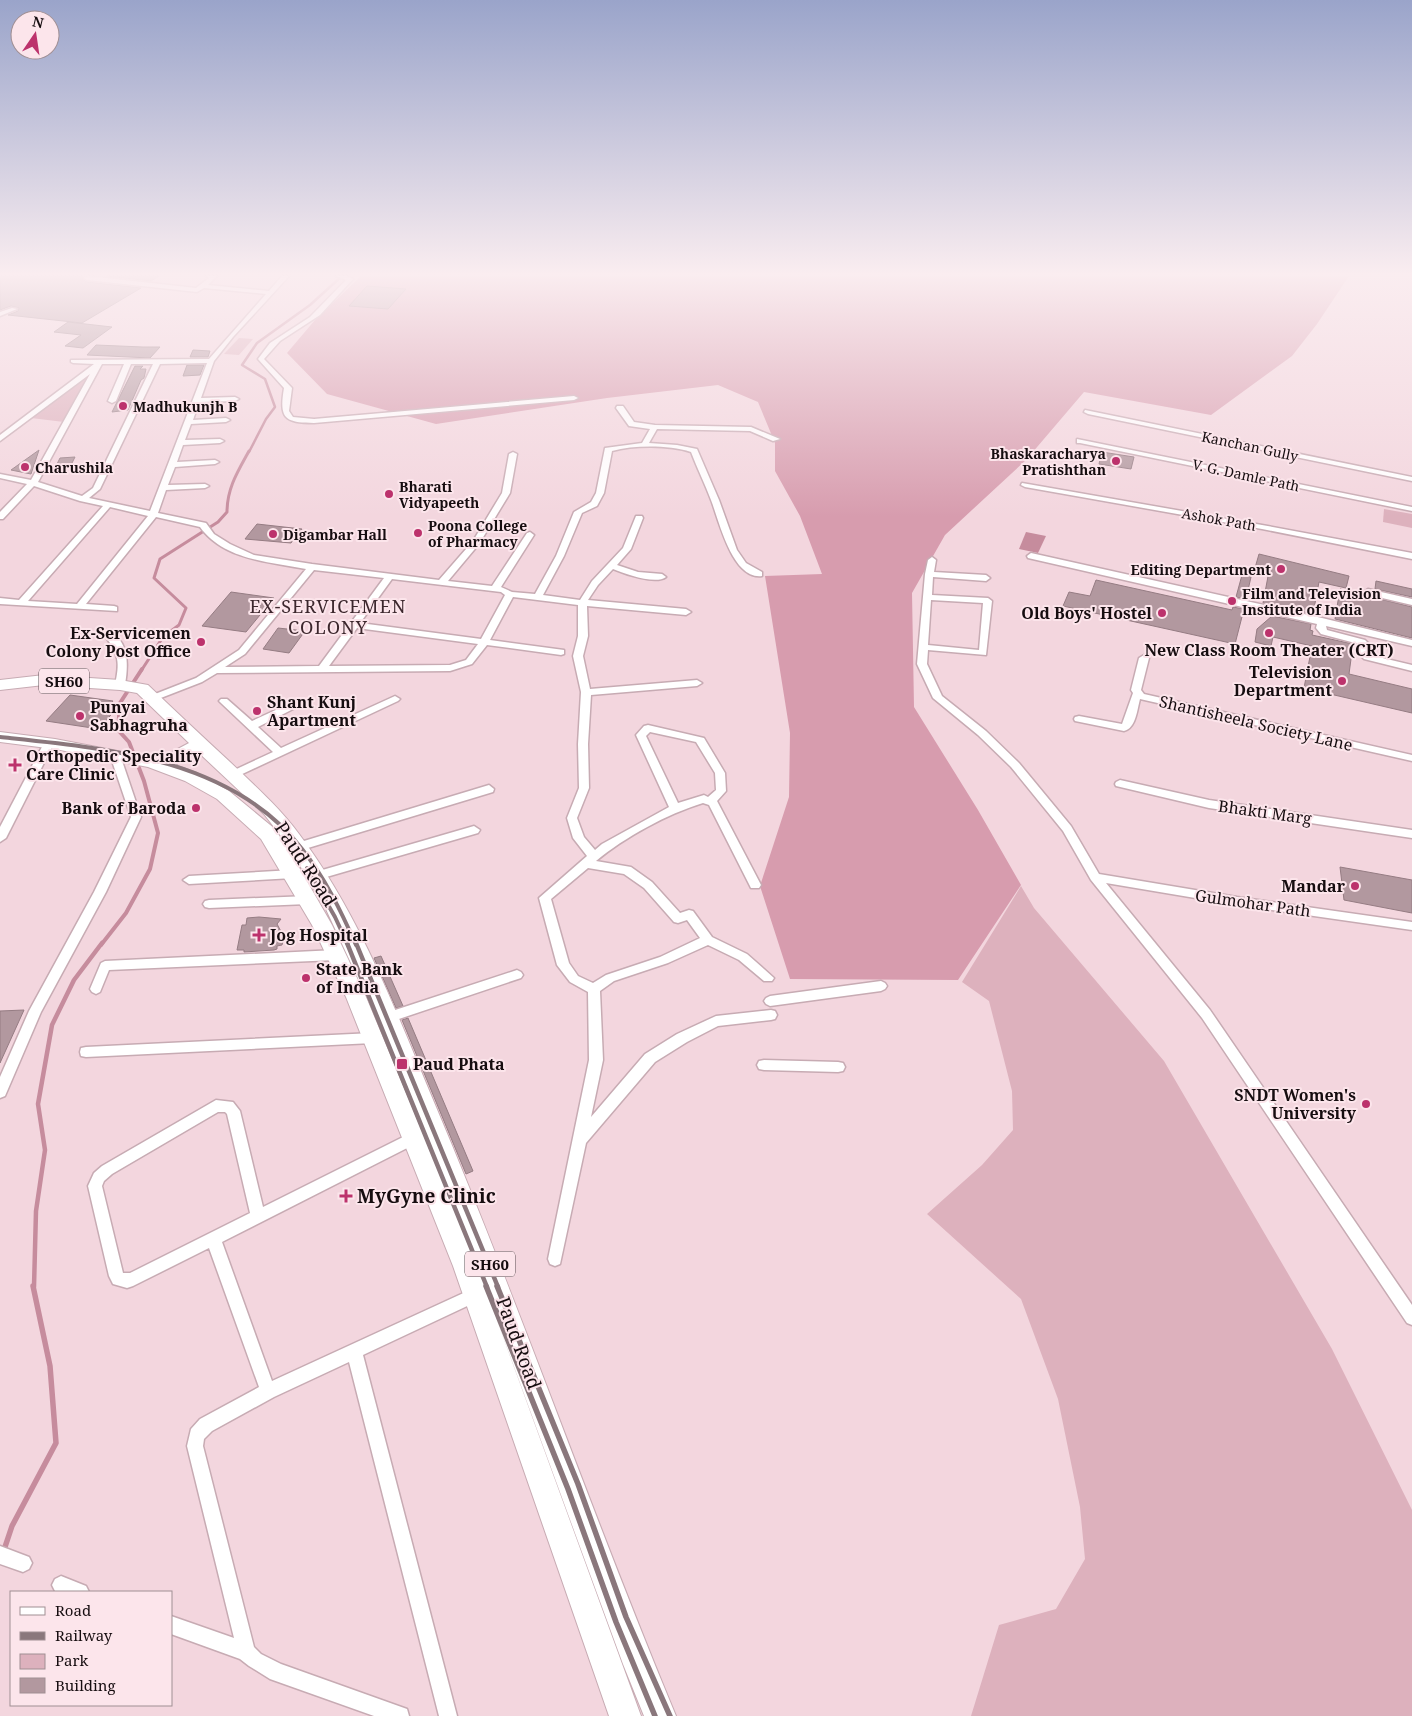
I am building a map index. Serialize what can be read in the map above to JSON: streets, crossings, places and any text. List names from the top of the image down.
{
  "streets": {
    "main road": ["SH60", "Paud Road"],
    "street": [
      "Kanchan Gully",
      "V. G. Damle Path",
      "Ashok Path",
      "Shantisheela Society Lane",
      "Bhakti Marg",
      "Gulmohar Path"
    ]
  },
  "crossings": [
    ["SH60", "Paud Road"]
  ],
  "districts": ["EX-SERVICEMEN COLONY"],
  "places": {
    "other": [
      "Madhukunjh B",
      "Bhaskaracharya Pratishthan",
      "Charushila",
      "Bharati Vidyapeeth",
      "Poona College of Pharmacy",
      "Digambar Hall",
      "Editing Department",
      "Film and Television Institute of India",
      "Old Boys' Hostel",
      "New Class Room Theater (CRT)",
      "Ex-Servicemen Colony Post Office",
      "Television Department",
      "Shant Kunj Apartment",
      "Punyai Sabhagruha",
      "Bank of Baroda",
      "Mandar",
      "State Bank of India",
      "SNDT Women's University"
    ],
    "health": ["Orthopedic Speciality Care Clinic", "Jog Hospital", "MyGyne Clinic"],
    "transit": ["Paud Phata"]
  },
  "legend": [
    "Road",
    "Railway",
    "Park",
    "Building"
  ],
  "north": "top"
}
